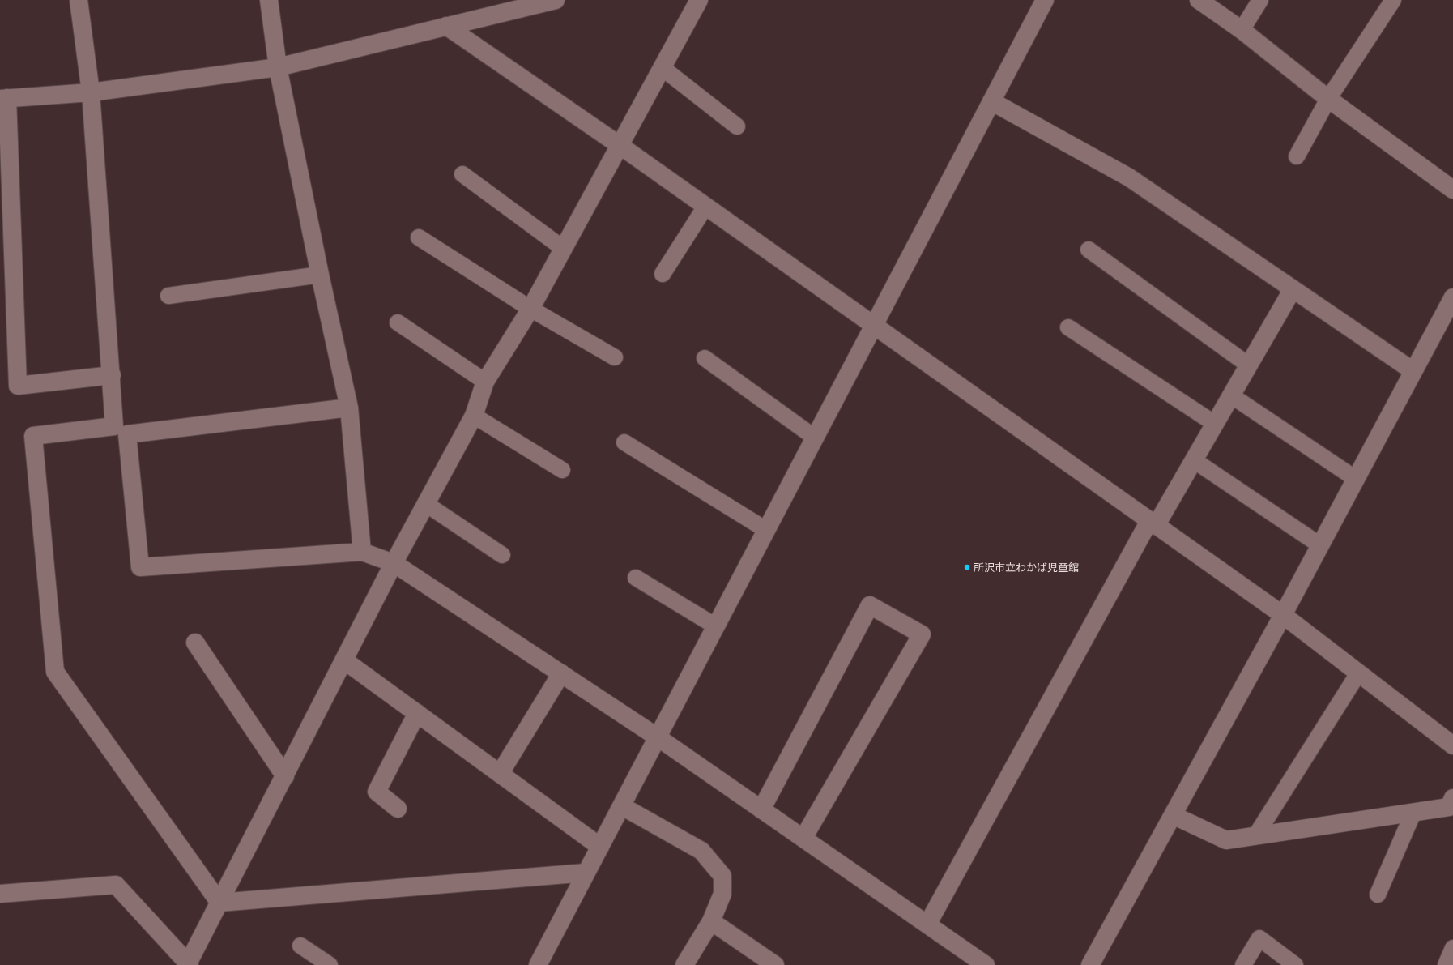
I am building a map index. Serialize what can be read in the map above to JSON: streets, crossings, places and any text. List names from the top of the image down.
{
  "places": ["所沢市立わかば児童館"]
}
